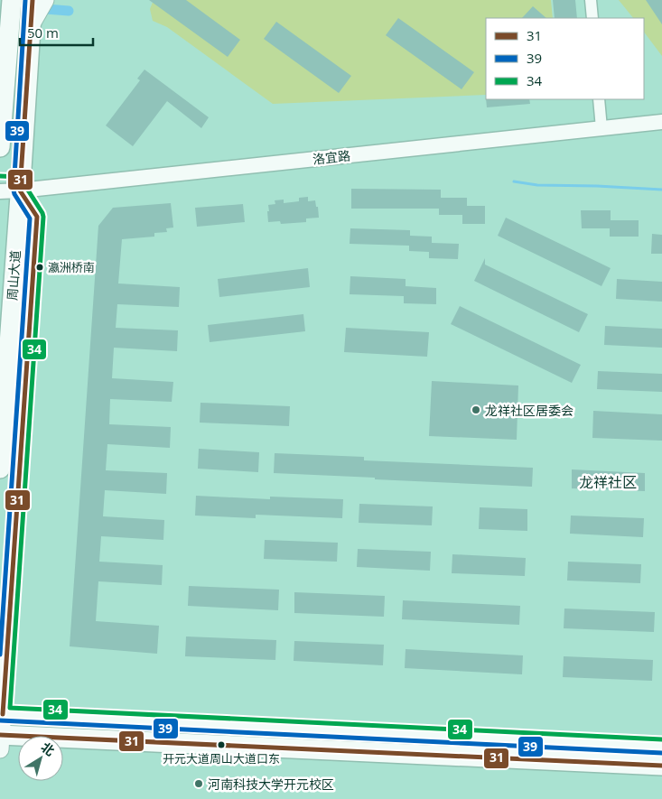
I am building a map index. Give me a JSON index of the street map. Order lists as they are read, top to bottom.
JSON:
{
  "streets": {
    "main road": ["周山大道"],
    "street": ["洛宜路"]
  },
  "crossings": [
    ["洛宜路", "周山大道"]
  ],
  "districts": ["龙祥社区"],
  "places": [
    "瀛洲桥南",
    "龙祥社区居委会",
    "开元大道周山大道口东",
    "河南科技大学开元校区"
  ],
  "lines": ["transit line 31", "transit line 39", "transit line 34"],
  "legend": ["31", "39", "34"],
  "scale_bar": "50 m",
  "north": "top right"
}
